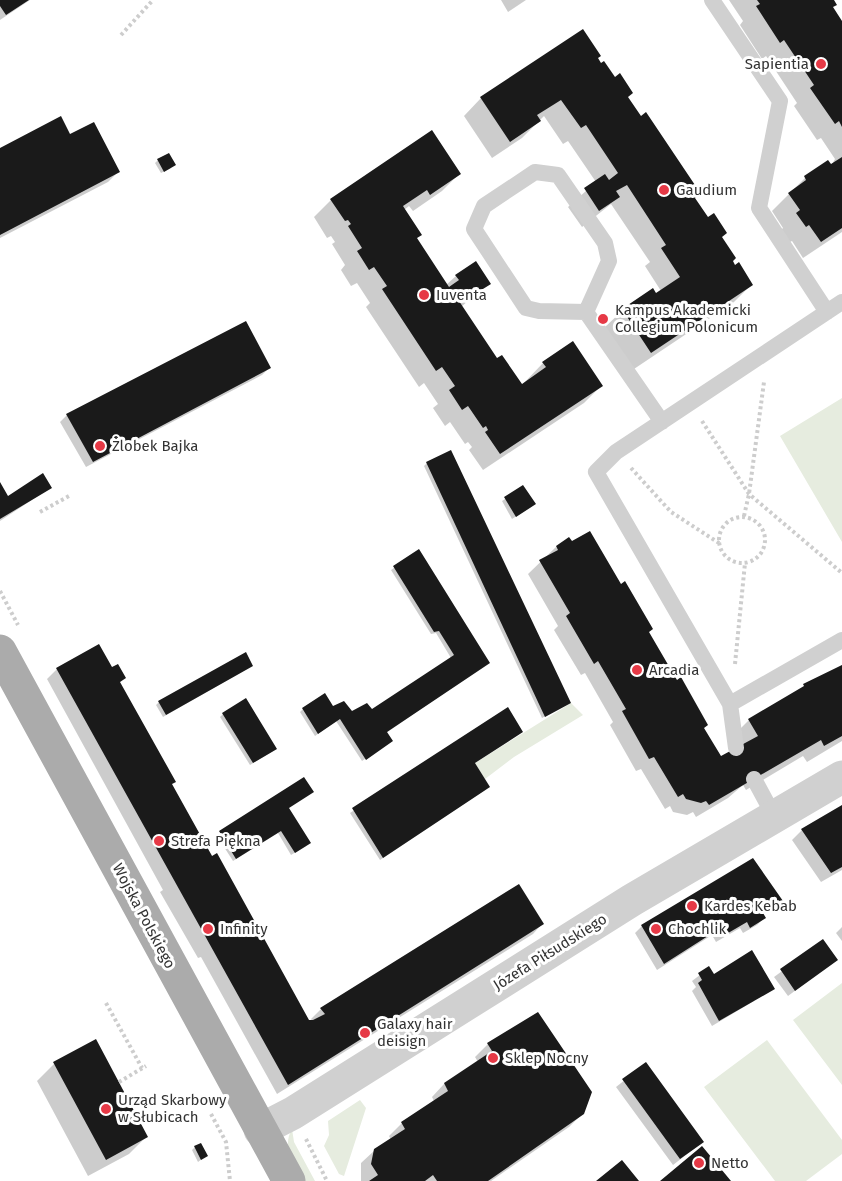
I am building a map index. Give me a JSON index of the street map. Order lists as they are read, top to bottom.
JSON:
{
  "streets": {
    "main road": ["Wojska Polskiego"],
    "street": ["Józefa Piłsudskiego"]
  },
  "crossings": [
    ["Wojska Polskiego", "Józefa Piłsudskiego"]
  ],
  "places": [
    "Sapientia",
    "Gaudium",
    "Iuventa",
    "Kampus Akademicki Collegium Polonicum",
    "Żlobek Bajka",
    "Arcadia",
    "Strefa Piękna",
    "Kardes Kebab",
    "Infinity",
    "Chochlik",
    "Galaxy hair deisign",
    "Sklep Nocny",
    "Urząd Skarbowy w Słubicach",
    "Netto"
  ]
}
